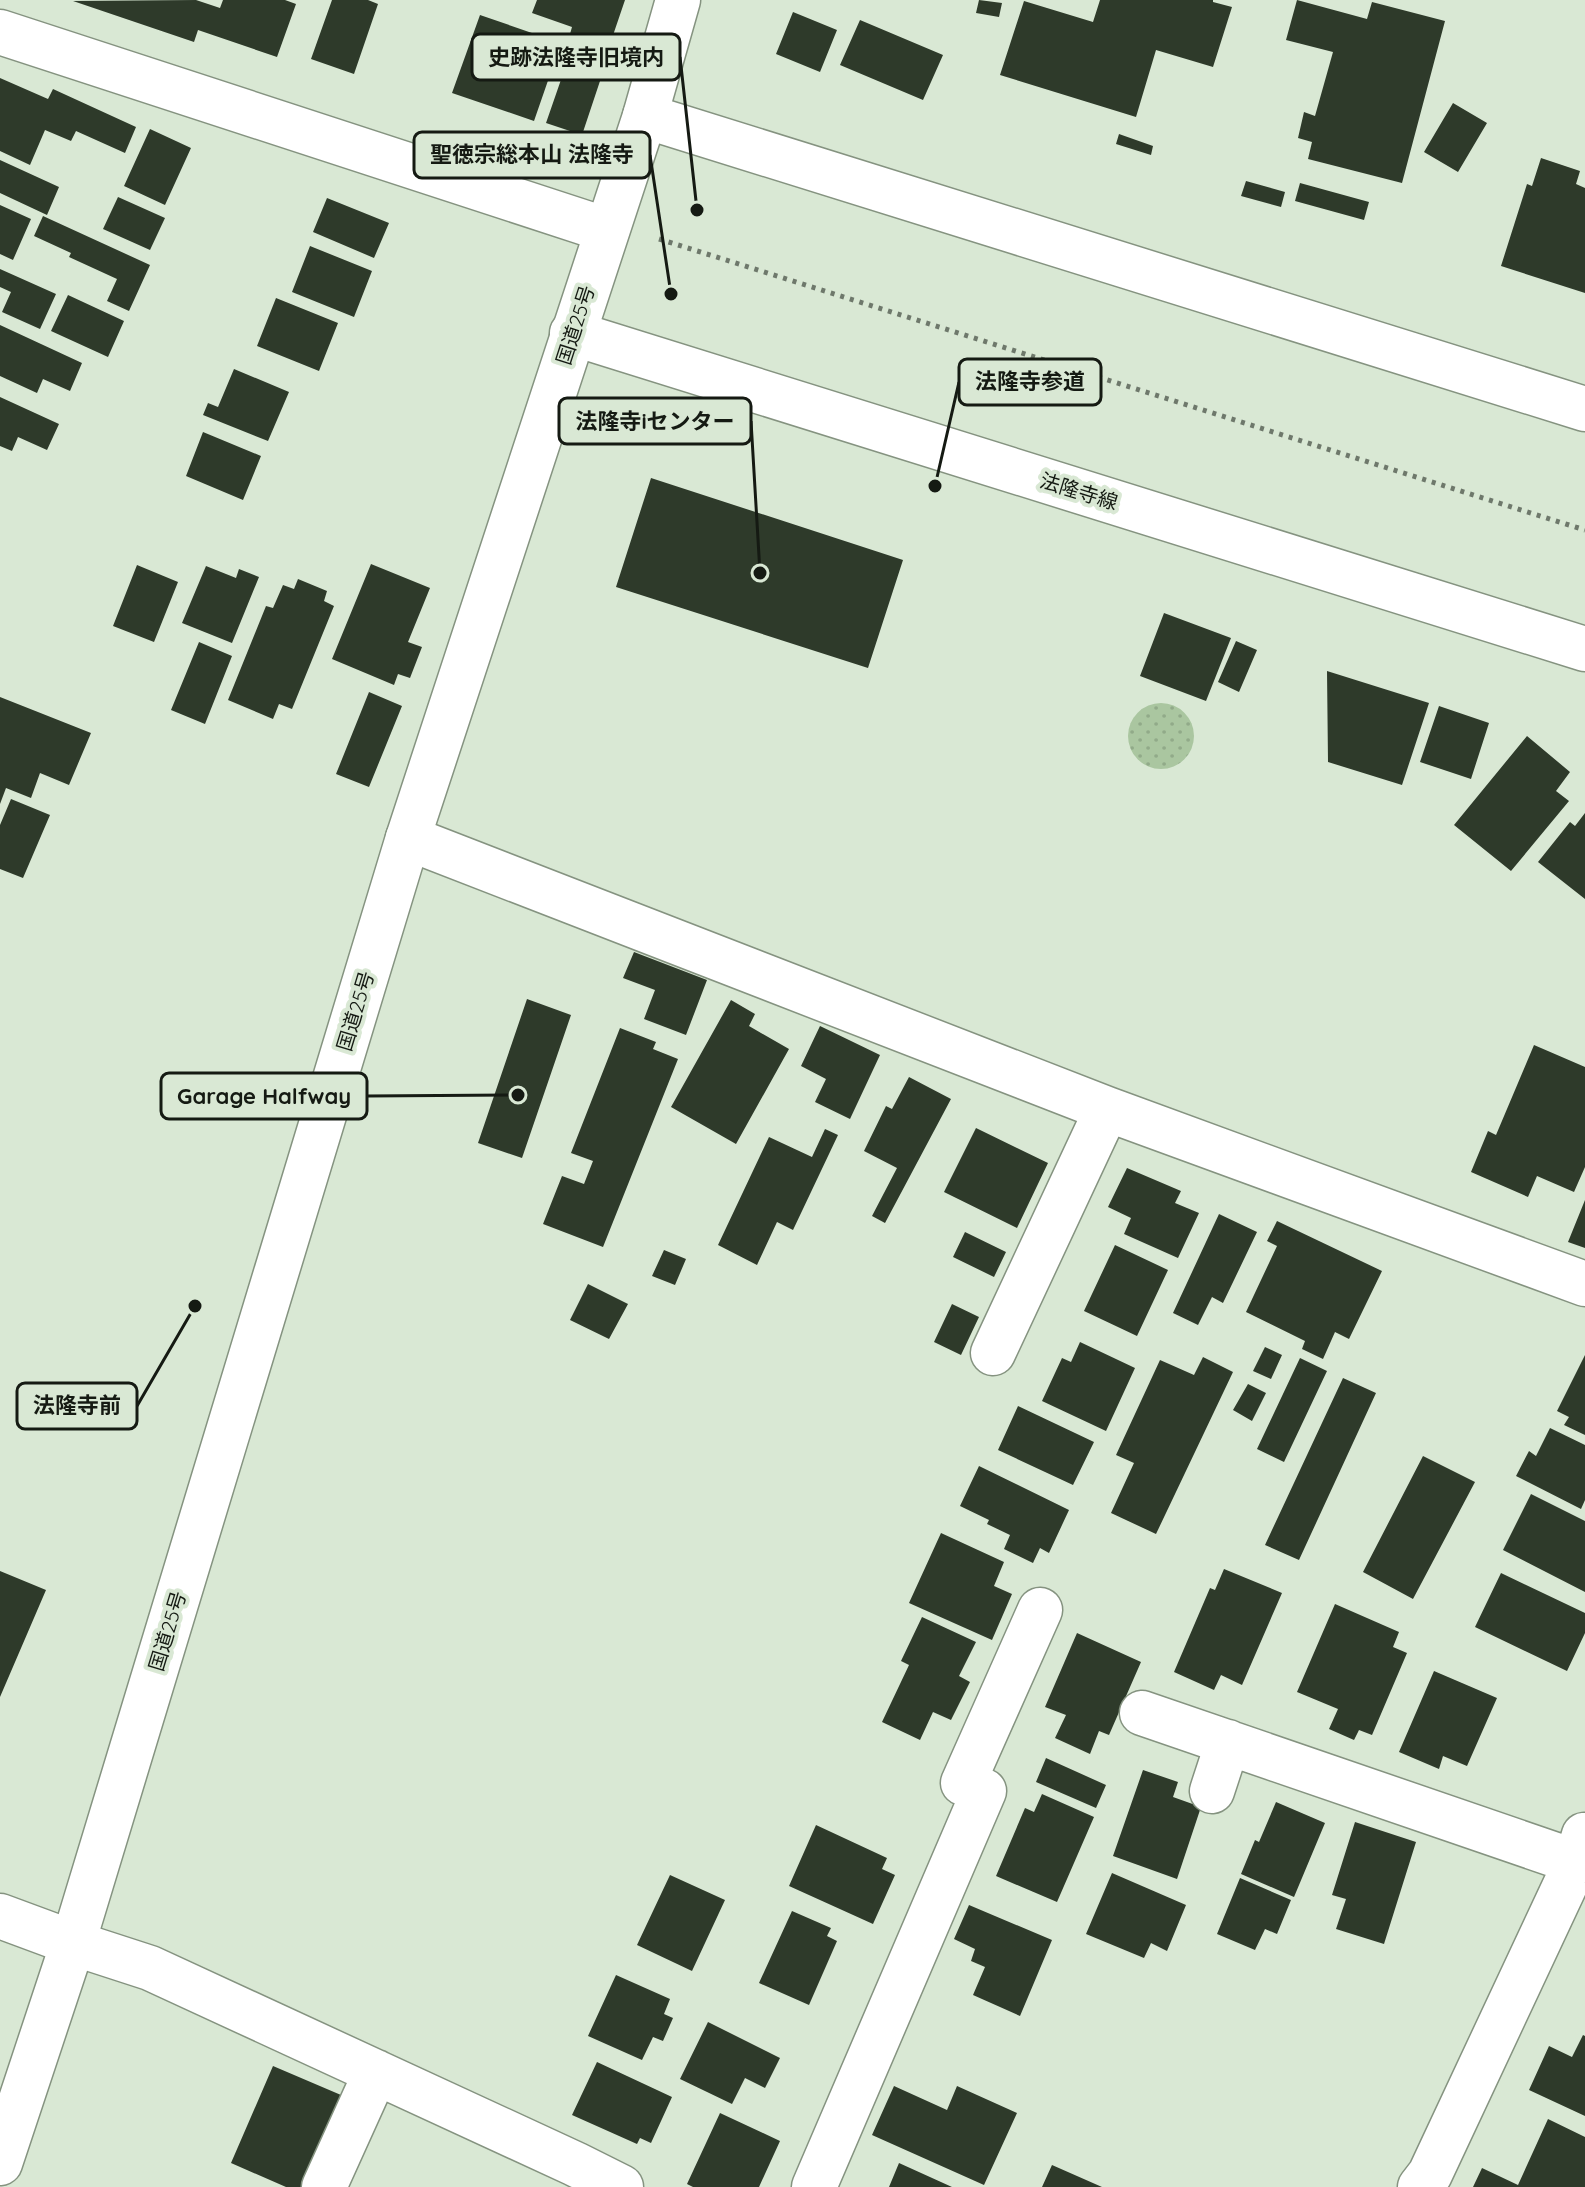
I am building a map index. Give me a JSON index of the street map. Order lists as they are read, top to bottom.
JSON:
{
  "streets": {
    "main road": ["国道25号", "法隆寺線"]
  },
  "crossings": [
    ["国道25号", "法隆寺線"]
  ],
  "places": [
    "史跡法隆寺旧境内",
    "聖徳宗総本山 法隆寺",
    "法隆寺参道",
    "法隆寺iセンター",
    "Garage Halfway",
    "法隆寺前"
  ]
}
